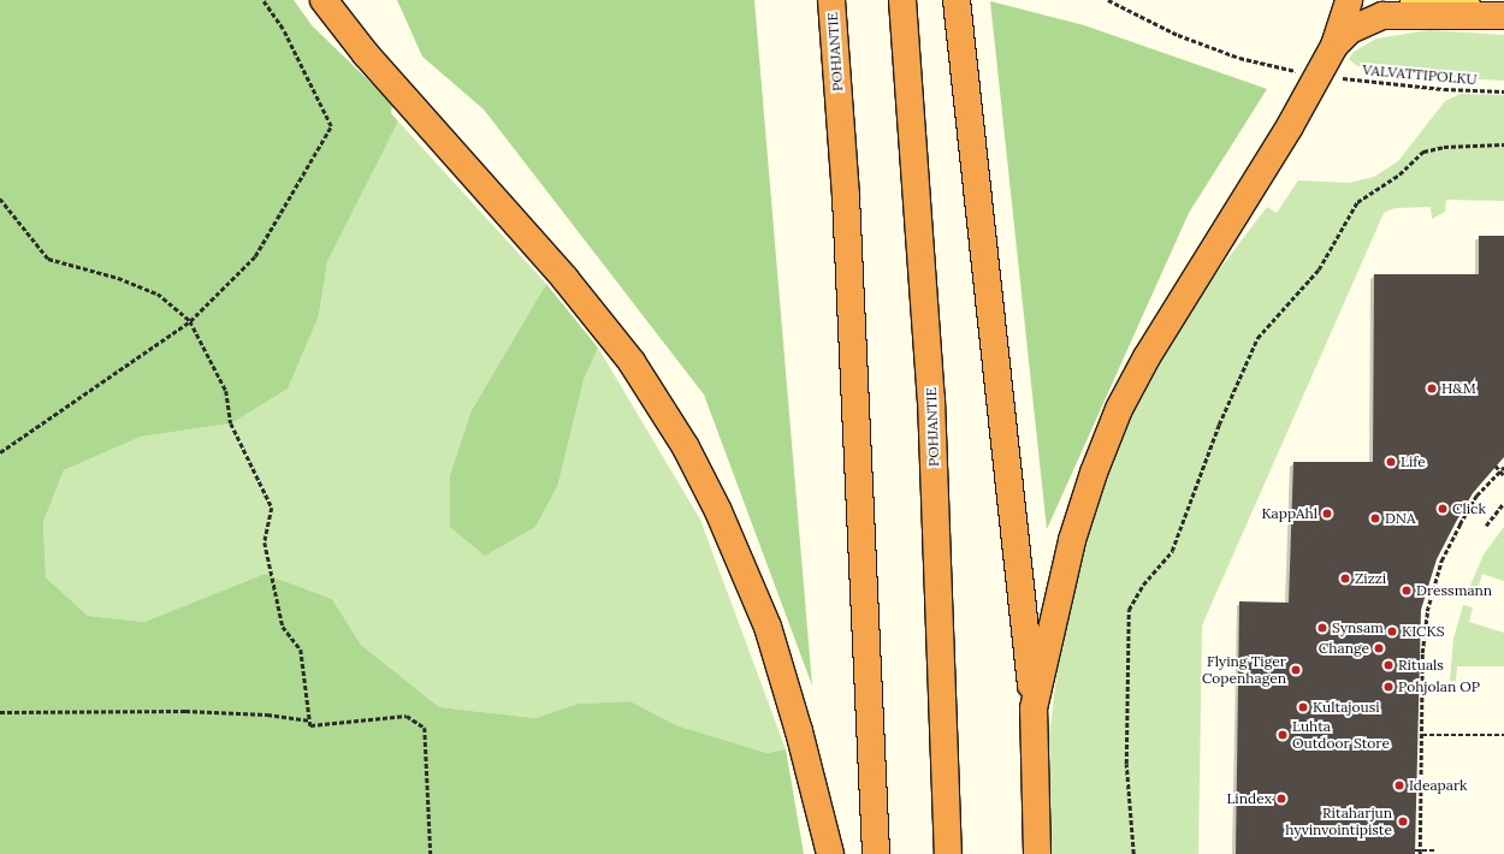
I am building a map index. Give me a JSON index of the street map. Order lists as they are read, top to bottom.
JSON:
{
  "streets": {
    "highway": ["POHJANTIE"],
    "path": ["VALVATTIPOLKU"]
  },
  "places": [
    "H&M",
    "Life",
    "Click",
    "KappAhl",
    "DNA",
    "Zizzi",
    "Dressmann",
    "Synsam",
    "KICKS",
    "Change",
    "Rituals",
    "Flying Tiger Copenhagen",
    "Pohjolan OP",
    "Kultajousi",
    "Luhta Outdoor Store",
    "Ideapark",
    "Lindex",
    "Ritaharjun hyvinvointipiste"
  ]
}
